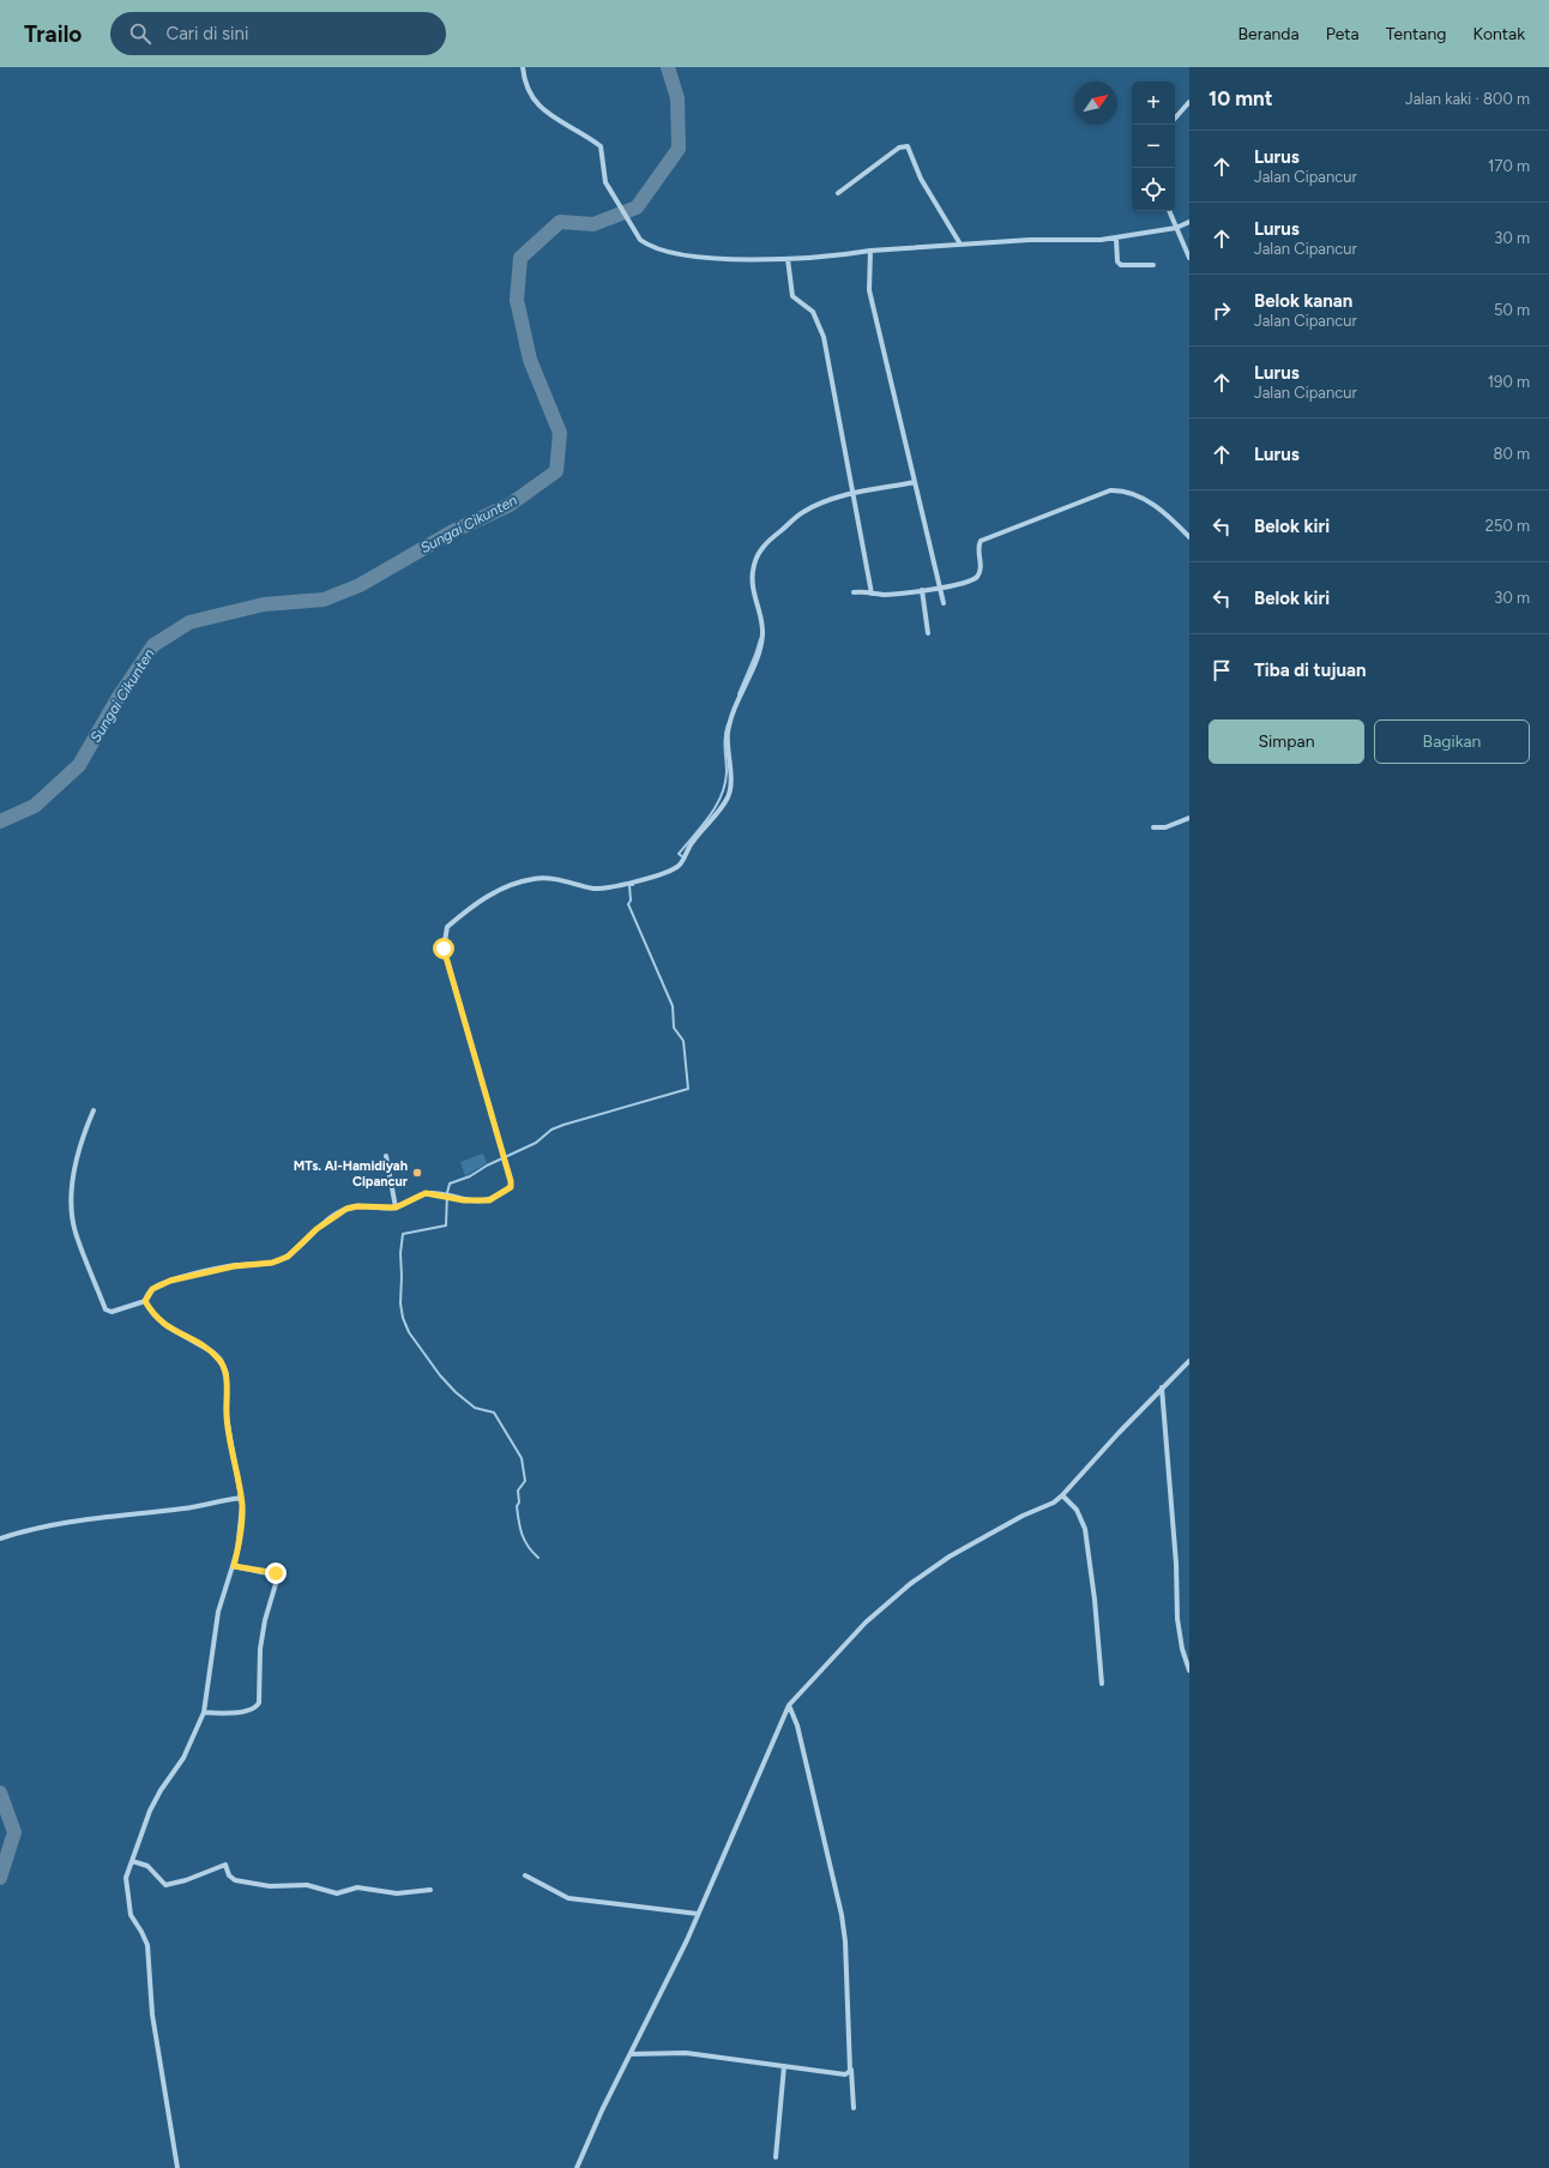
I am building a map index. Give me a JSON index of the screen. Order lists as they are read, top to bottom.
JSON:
{
  "water": ["Sungai Cikunten"],
  "places": ["MTs. Al-Hamidiyah Cipancur"],
  "north": "top right",
  "page": {
    "header": "Trailo",
    "search": "Cari di sini",
    "nav": [
      "Beranda",
      "Peta",
      "Tentang",
      "Kontak"
    ],
    "heading": ["10 mnt", "Jalan kaki · 800 m"],
    "map_buttons": ["+", "−"],
    "list": [
      ["Lurus", "Jalan Cipancur", "170 m"],
      ["Lurus", "Jalan Cipancur", "30 m"],
      ["Belok kanan", "Jalan Cipancur", "50 m"],
      ["Lurus", "Jalan Cipancur", "190 m"],
      ["Lurus", "80 m"],
      ["Belok kiri", "250 m"],
      ["Belok kiri", "30 m"],
      "Tiba di tujuan"
    ],
    "buttons": ["Simpan", "Bagikan"]
  }
}
